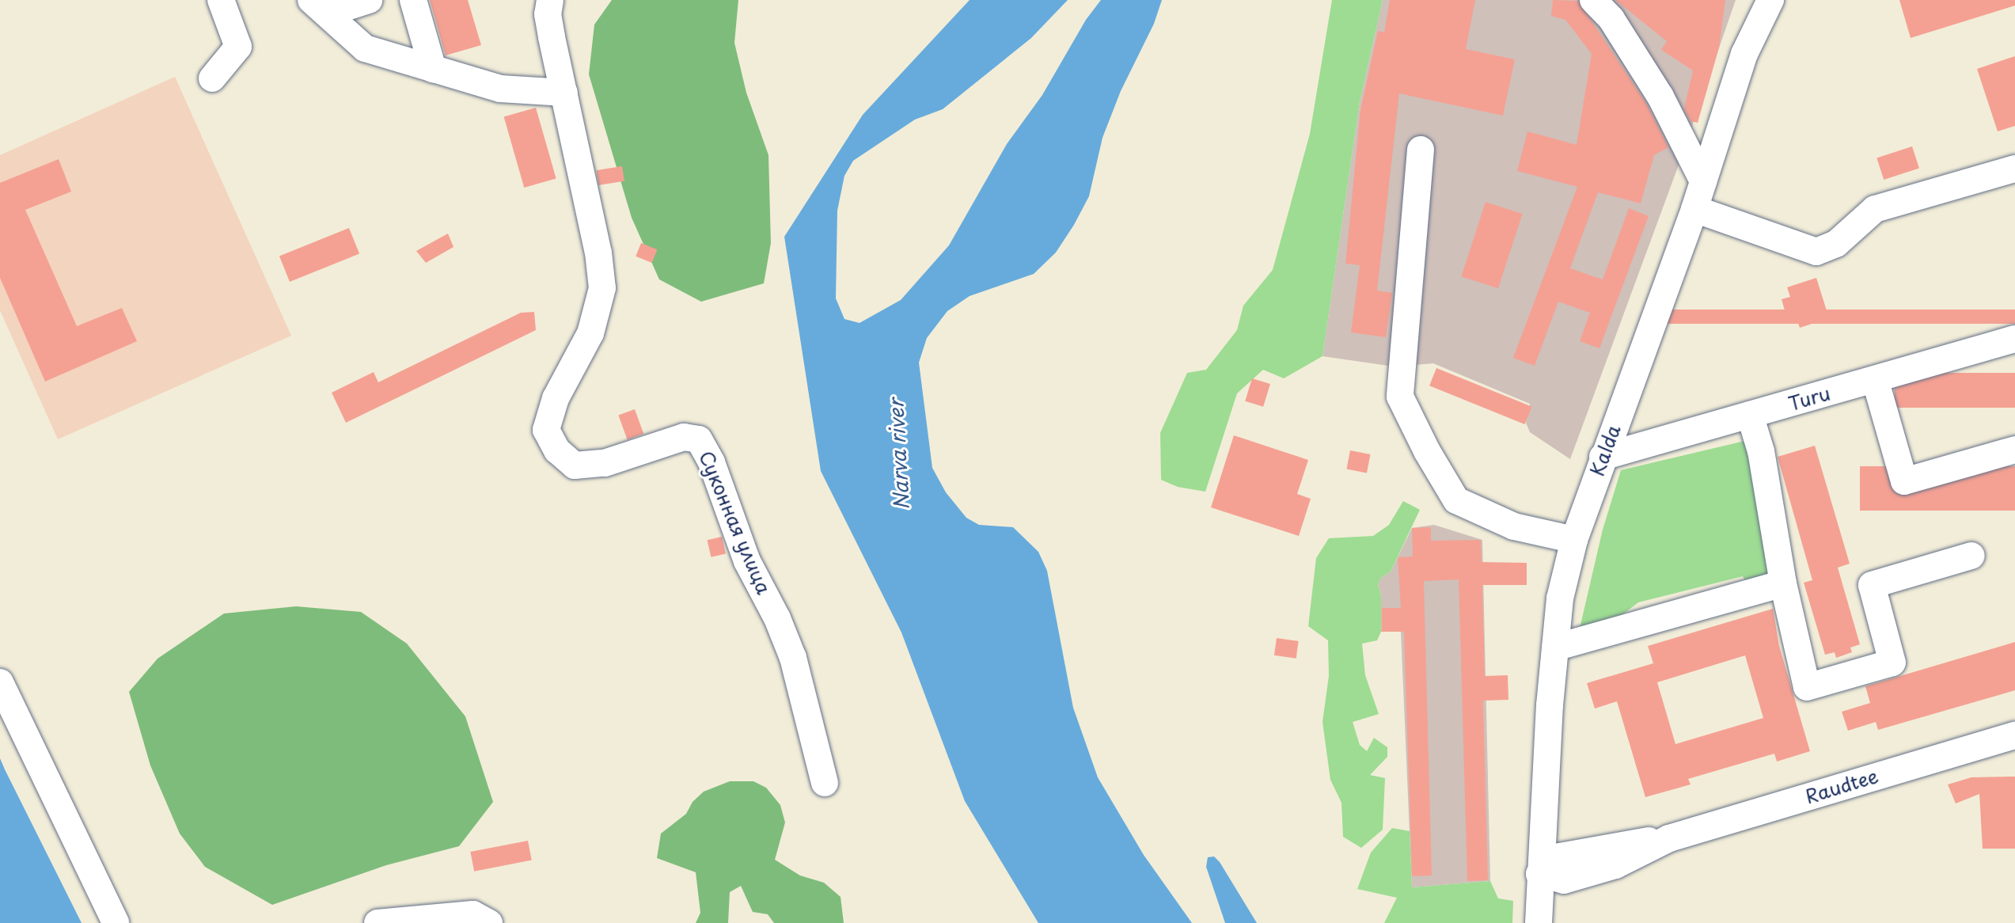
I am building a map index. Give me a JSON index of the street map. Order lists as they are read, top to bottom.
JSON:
{
  "streets": {
    "street": [
      "Turu",
      "Kalda",
      "Суконная улица",
      "Raudtee"
    ]
  },
  "crossings": [
    ["Turu", "Kalda"],
    ["Kalda", "Raudtee"]
  ],
  "water": ["Narva river"]
}
